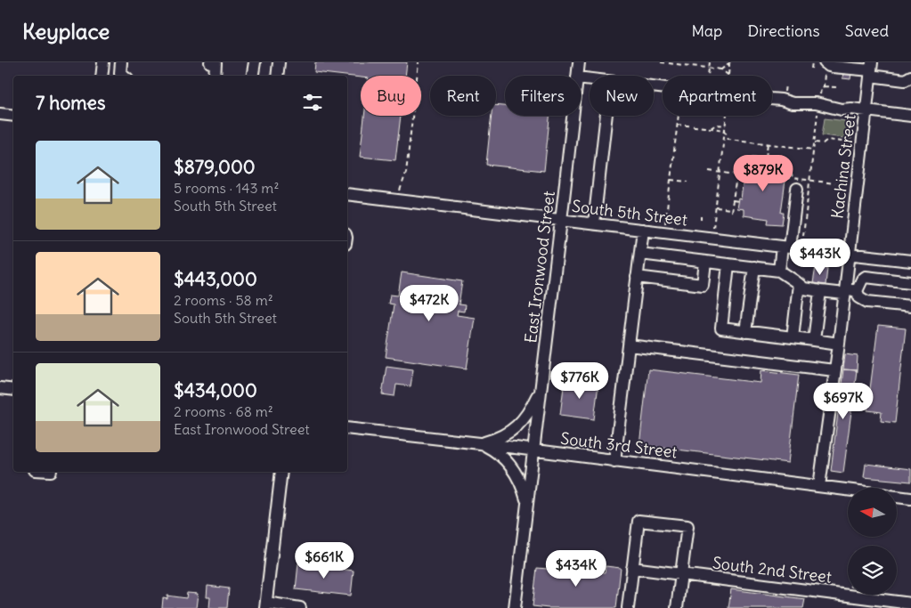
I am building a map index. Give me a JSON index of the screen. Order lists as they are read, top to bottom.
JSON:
{
  "streets": {
    "street": [
      "Kachina Street",
      "South 5th Street",
      "East Ironwood Street",
      "South 3rd Street",
      "South 2nd Street"
    ]
  },
  "crossings": [
    ["Kachina Street", "South 5th Street"],
    ["Kachina Street", "South 3rd Street"],
    ["South 5th Street", "East Ironwood Street"],
    ["East Ironwood Street", "South 3rd Street"]
  ],
  "north": "left",
  "page": {
    "header": "Keyplace",
    "nav": ["Map", "Directions", "Saved"],
    "chip": [
      "Buy",
      "Rent",
      "Filters",
      "New",
      "Apartment"
    ],
    "heading": "7 homes",
    "list": [
      {
        "name": "$879,000",
        "note": "5 rooms · 143 m² · South 5th Street"
      },
      {
        "name": "$443,000",
        "note": "2 rooms · 58 m² · South 5th Street"
      },
      {
        "name": "$434,000",
        "note": "2 rooms · 68 m² · East Ironwood Street"
      }
    ],
    "price": [
      "$879K",
      "$443K",
      "$472K",
      "$776K",
      "$697K",
      "$661K",
      "$434K"
    ]
  }
}
